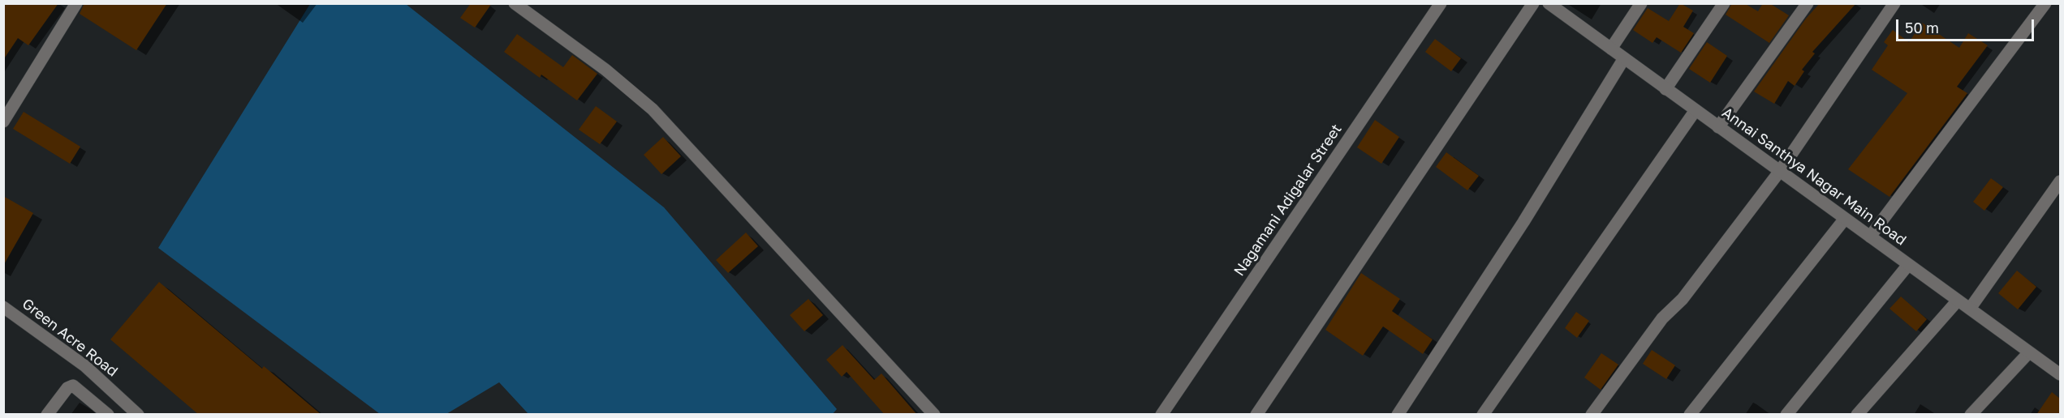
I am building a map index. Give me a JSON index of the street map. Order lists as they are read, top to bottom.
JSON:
{
  "streets": {
    "street": ["Annai Santhya Nagar Main Road", "Nagamani Adigalar Street", "Green Acre Road"]
  },
  "scale_bar": "50 m"
}
